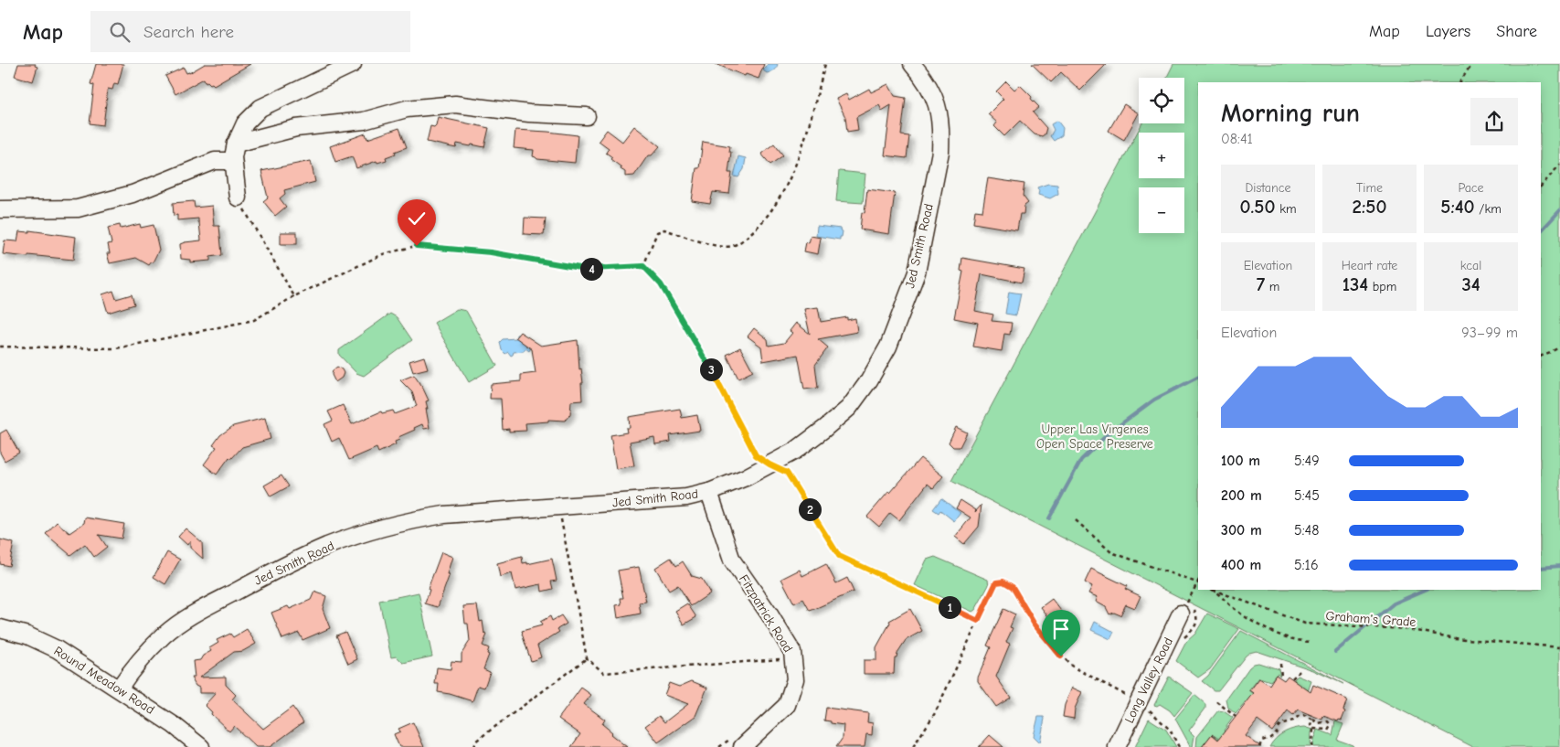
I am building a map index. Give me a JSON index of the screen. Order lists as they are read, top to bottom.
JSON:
{
  "streets": {
    "street": [
      "Jed Smith Road",
      "Fitzpatrick Road",
      "Round Meadow Road",
      "Long Valley Road"
    ],
    "path": ["Graham's Grade"]
  },
  "crossings": [
    ["Jed Smith Road", "Fitzpatrick Road"],
    ["Jed Smith Road", "Round Meadow Road"]
  ],
  "parks": ["Upper Las Virgenes Open Space Preserve"],
  "page": {
    "header": "Map",
    "search": "Search here",
    "nav": ["Map", "Layers", "Share"],
    "map_buttons": ["+", "−"],
    "heading": ["Morning run", "08:41"],
    "stats": [
      ["Distance", "0.50 km"],
      ["Time", "2:50"],
      ["Pace", "5:40 /km"],
      ["Elevation", "7 m"],
      ["Heart rate", "134 bpm"],
      ["kcal", "34"]
    ],
    "pins": [
      "4",
      "3",
      "2",
      "1"
    ],
    "chart": ["Elevation", "93–99 m"],
    "list": [
      {
        "name": "100 m",
        "note": "5:49"
      },
      {
        "name": "200 m",
        "note": "5:45"
      },
      {
        "name": "300 m",
        "note": "5:48"
      },
      {
        "name": "400 m",
        "note": "5:16"
      }
    ]
  }
}
